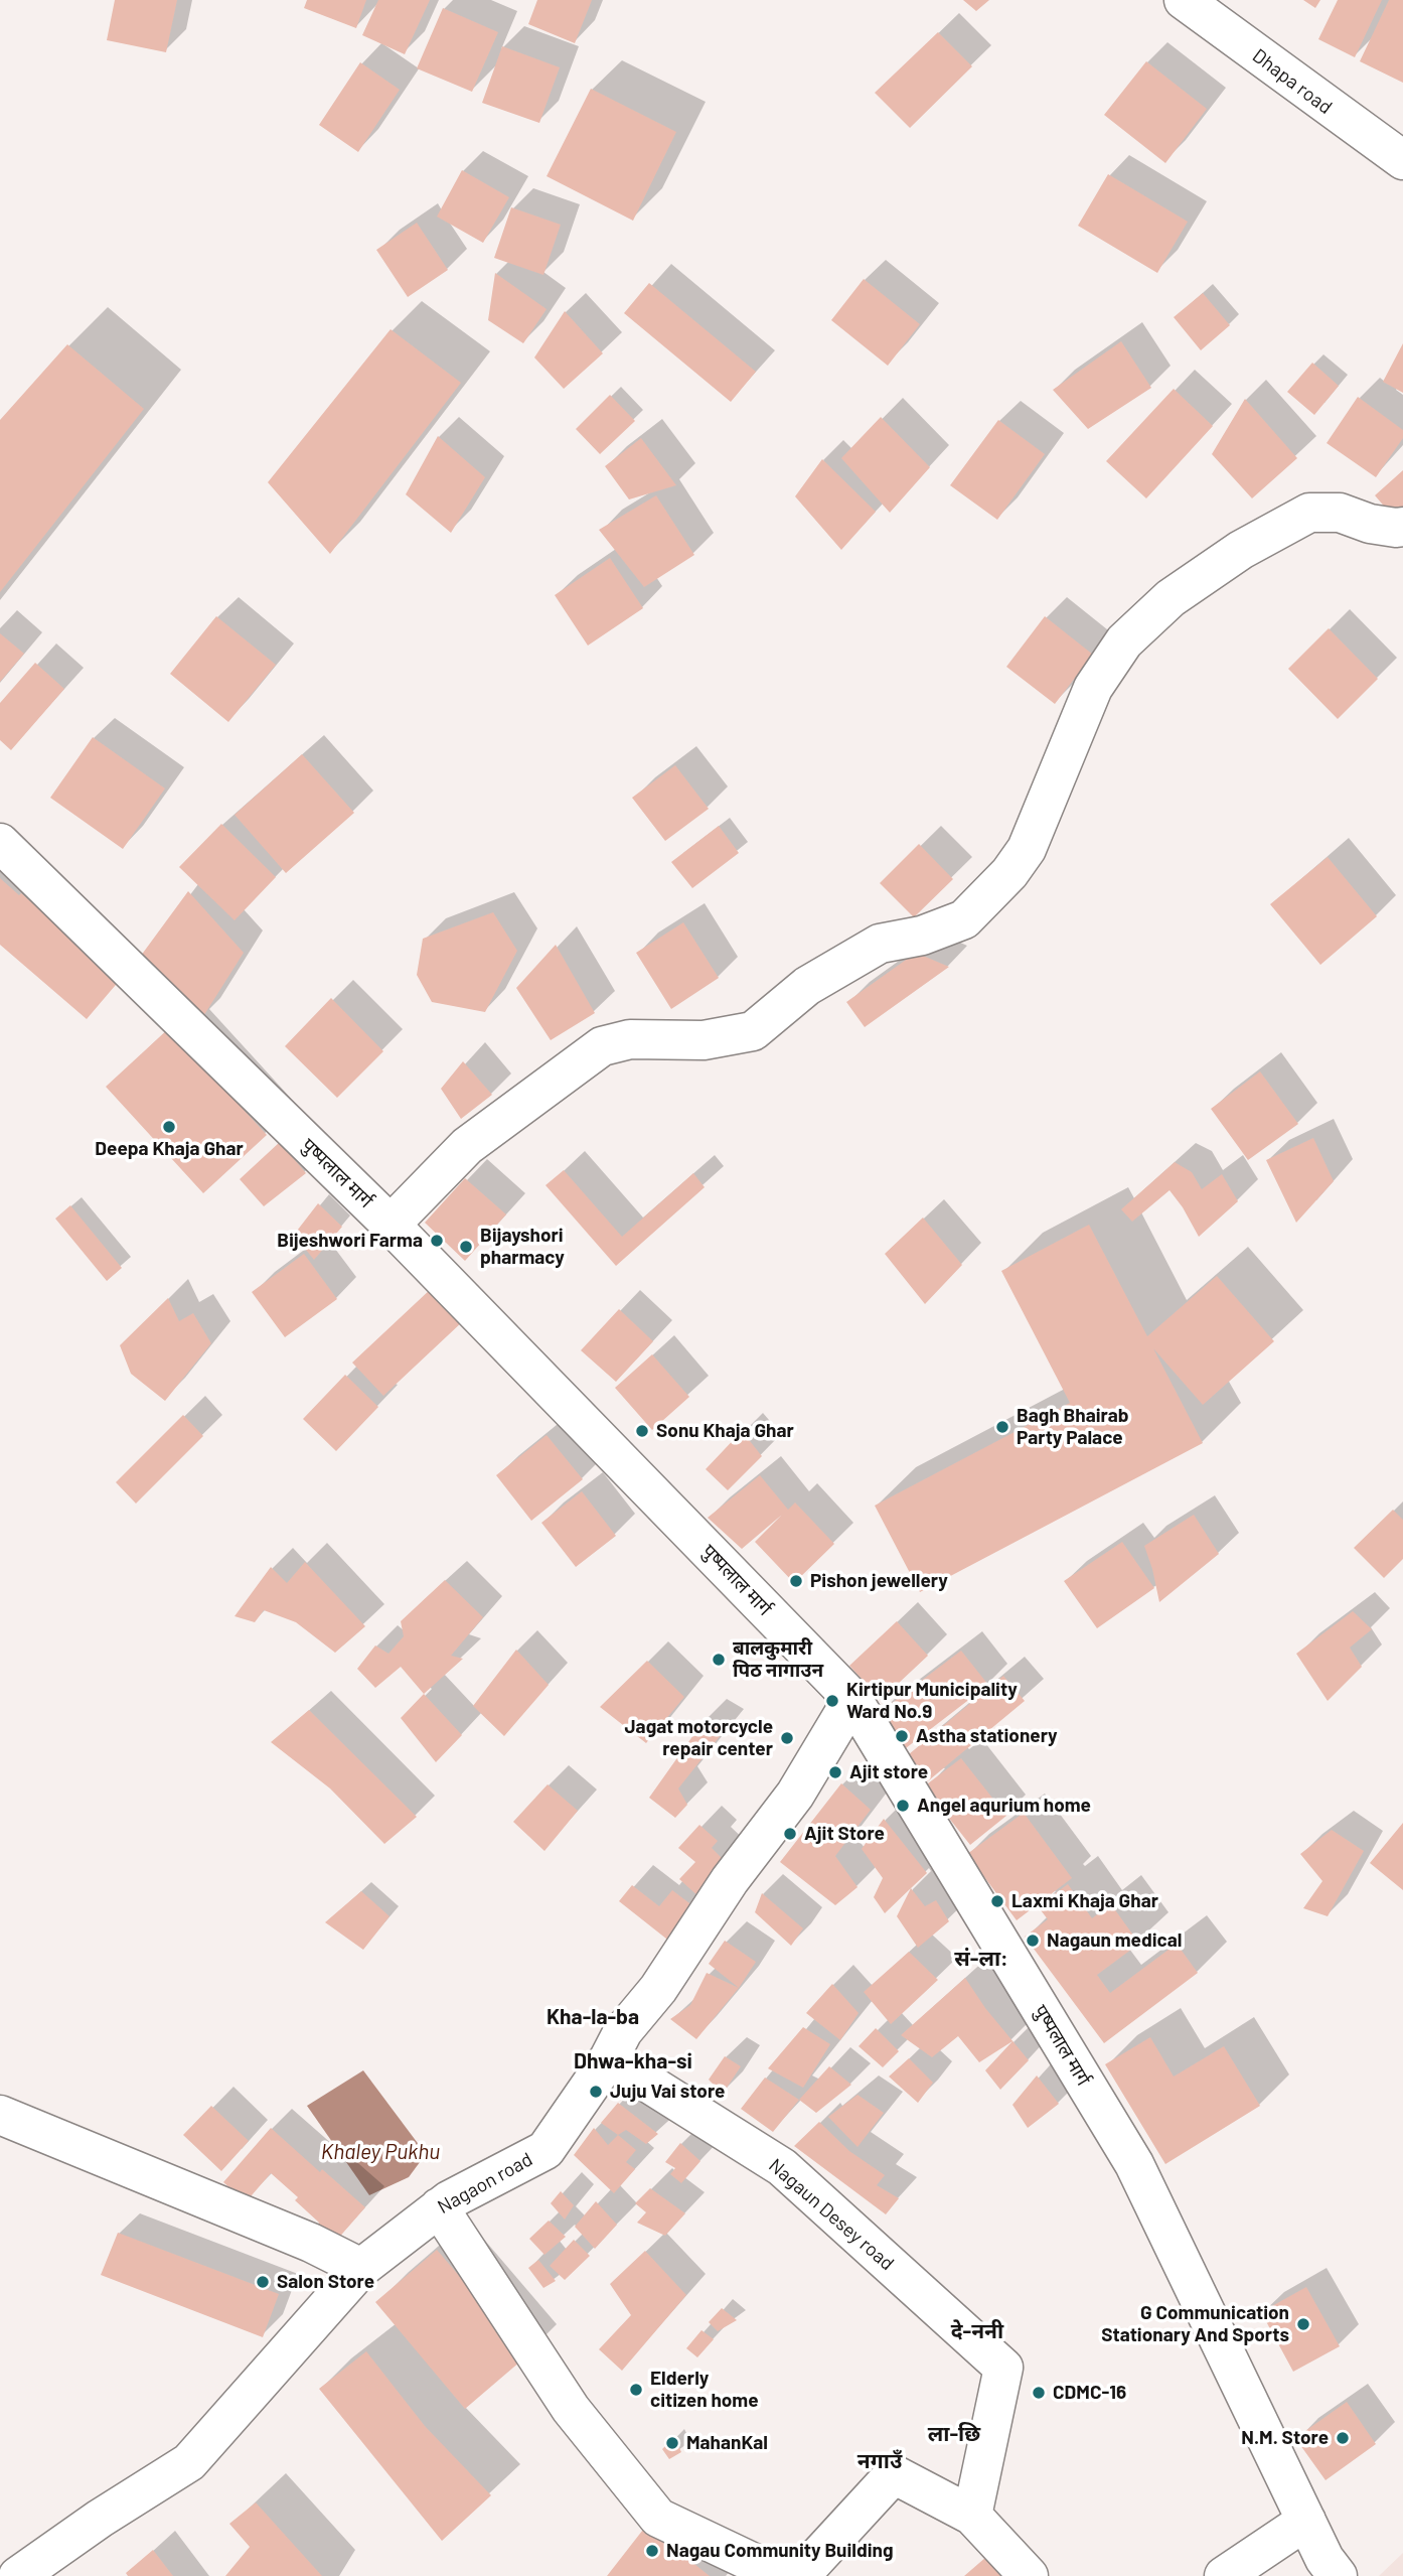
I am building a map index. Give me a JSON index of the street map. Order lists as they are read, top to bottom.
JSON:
{
  "streets": {
    "street": [
      "Dhapa road",
      "पुष्पलाल मार्ग",
      "Nagaon road",
      "Nagaun Desey road"
    ]
  },
  "crossings": [
    ["पुष्पलाल मार्ग", "Nagaon road"],
    ["Nagaon road", "Nagaun Desey road"]
  ],
  "districts": [
    "सं-ला:",
    "Kha-la-ba",
    "Dhwa-kha-si",
    "दे-ननी",
    "ला-छि",
    "नगाउँ"
  ],
  "water": ["Khaley Pukhu"],
  "places": [
    "Deepa Khaja Ghar",
    "Bijeshwori Farma",
    "Bijayshori pharmacy",
    "Bagh Bhairab Party Palace",
    "Sonu Khaja Ghar",
    "Pishon jewellery",
    "बालकुमारी पिठ नागाउन",
    "Kirtipur Municipality Ward No.9",
    "Astha stationery",
    "Jagat motorcycle repair center",
    "Ajit store",
    "Angel aqurium home",
    "Ajit Store",
    "Laxmi Khaja Ghar",
    "Nagaun medical",
    "Juju Vai store",
    "Salon Store",
    "G Communication Stationary And Sports",
    "Elderly citizen home",
    "CDMC-16",
    "N.M. Store",
    "MahanKal",
    "Nagau Community Building"
  ]
}
